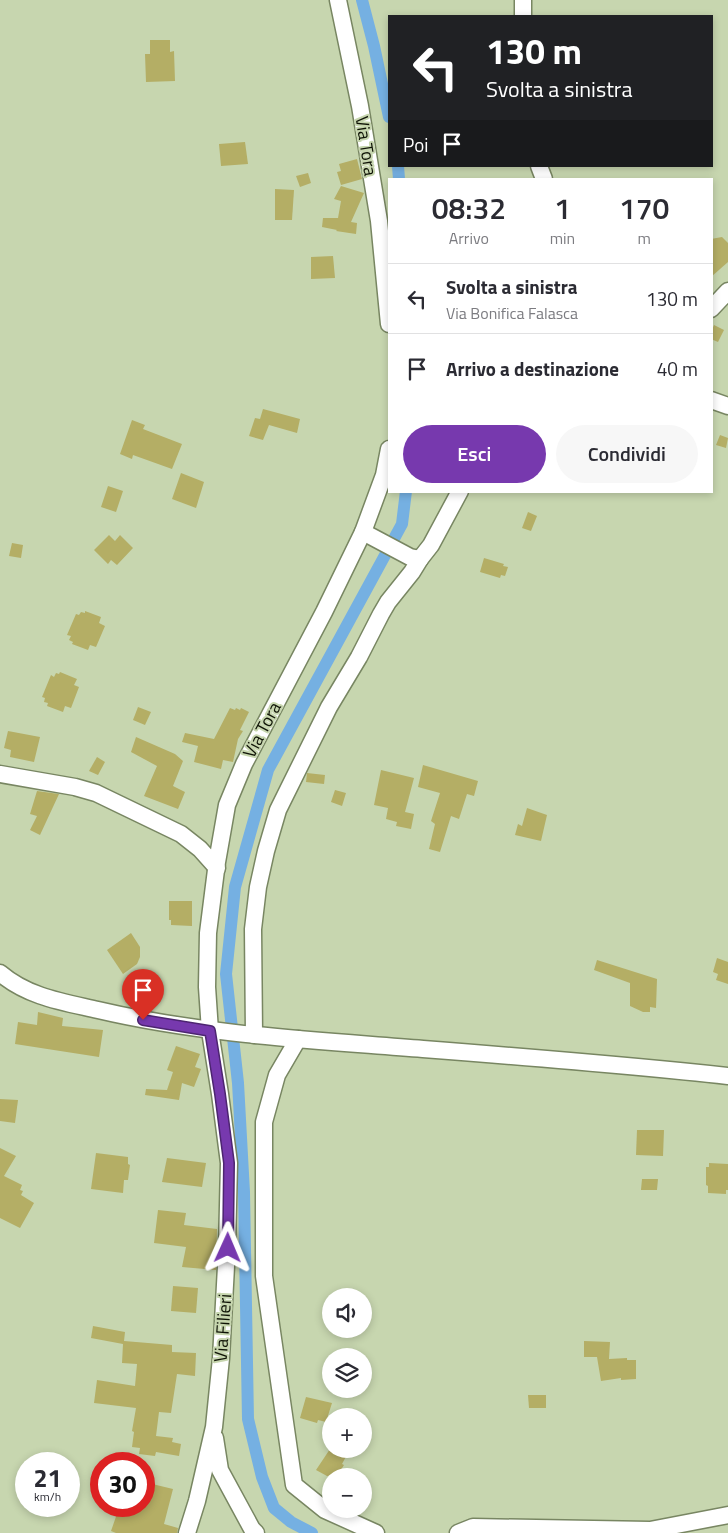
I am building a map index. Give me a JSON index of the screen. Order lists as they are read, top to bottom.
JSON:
{
  "streets": {
    "street": ["Via Tora", "Via Filieri"]
  },
  "crossings": [
    ["Via Tora", "Via Filieri"]
  ],
  "page": {
    "turn": ["130 m", "Svolta a sinistra"],
    "then": "Poi",
    "eta": [
      "08:32",
      "Arrivo",
      "1",
      "min",
      "170",
      "m"
    ],
    "list": [
      {
        "name": "Svolta a sinistra",
        "note": "Via Bonifica Falasca",
        "value": "130 m"
      },
      {
        "name": "Arrivo a destinazione",
        "value": "40 m"
      }
    ],
    "buttons": ["Esci", "Condividi"],
    "map_buttons": ["+", "−"],
    "speed": "21 km/h",
    "limit": "30"
  }
}
